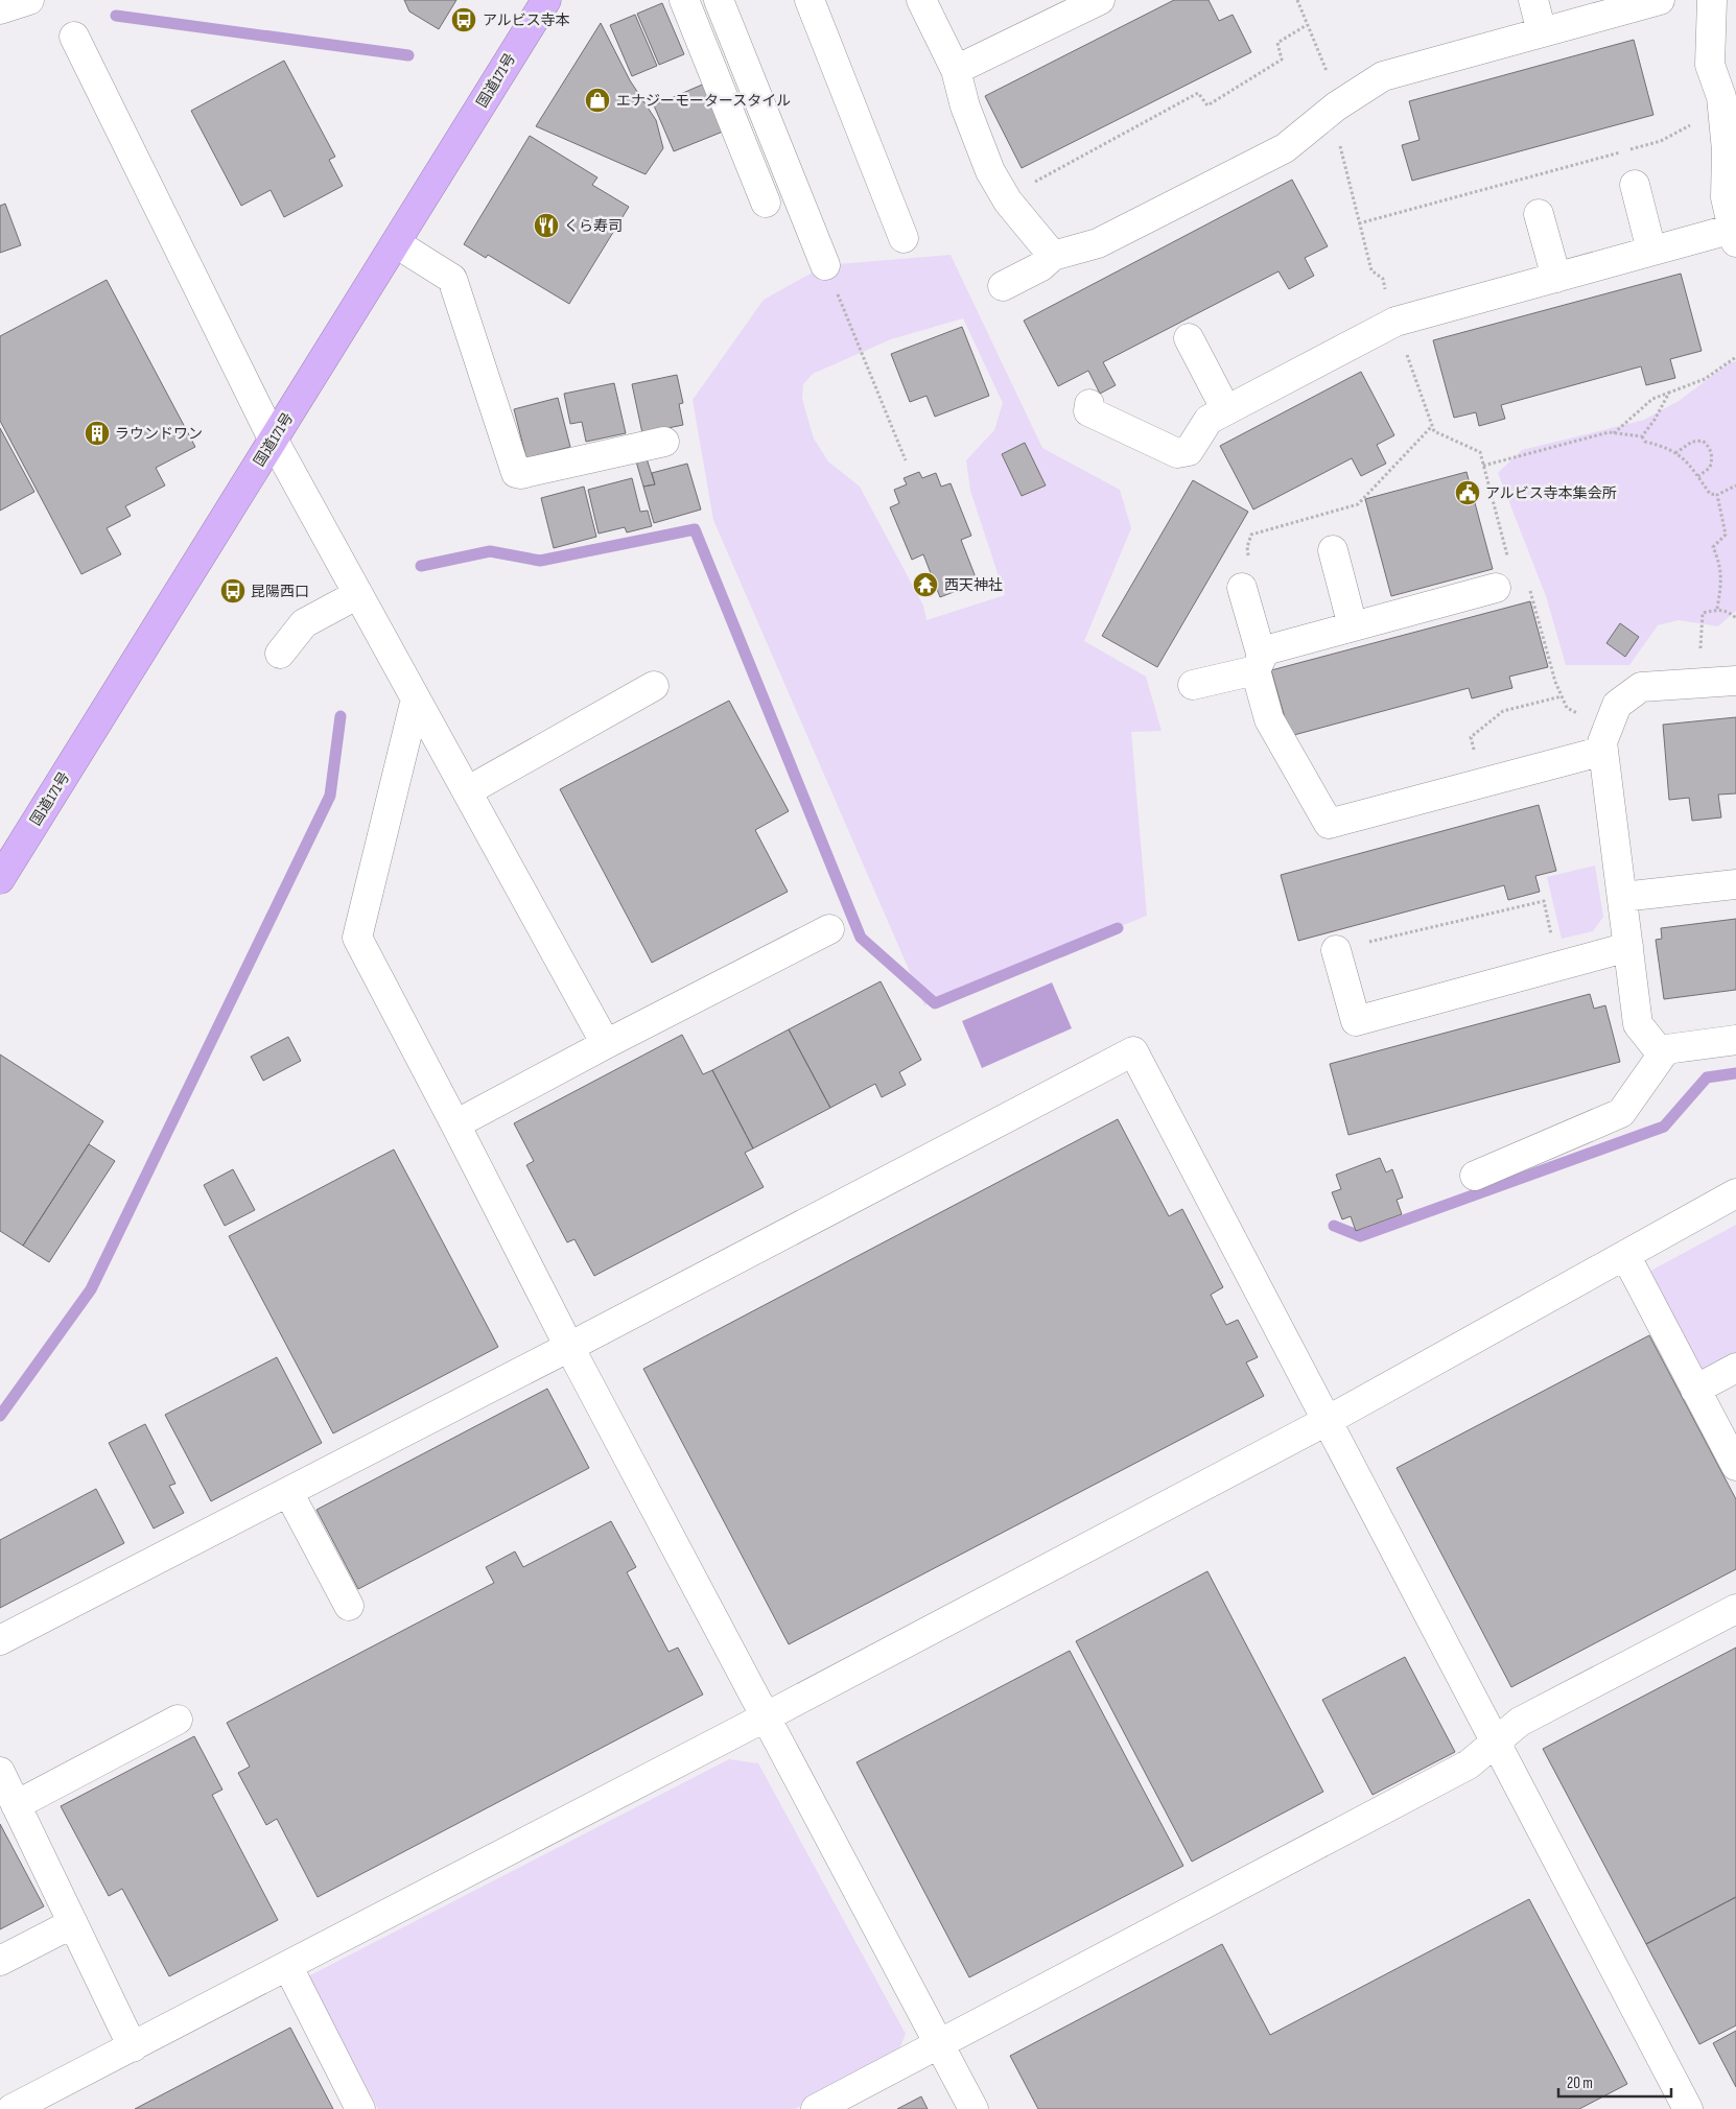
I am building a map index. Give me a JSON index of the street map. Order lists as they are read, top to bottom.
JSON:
{
  "streets": {
    "highway": ["国道171号"]
  },
  "places": {
    "bus stop": ["アルビス寺本", "昆陽西口"],
    "shop": ["エナジーモータースタイル"],
    "restaurant": ["くら寿司"],
    "building": ["ラウンドワン"],
    "public building": ["アルビス寺本集会所"],
    "temple": ["西天神社"]
  },
  "scale_bar": "20 m"
}
